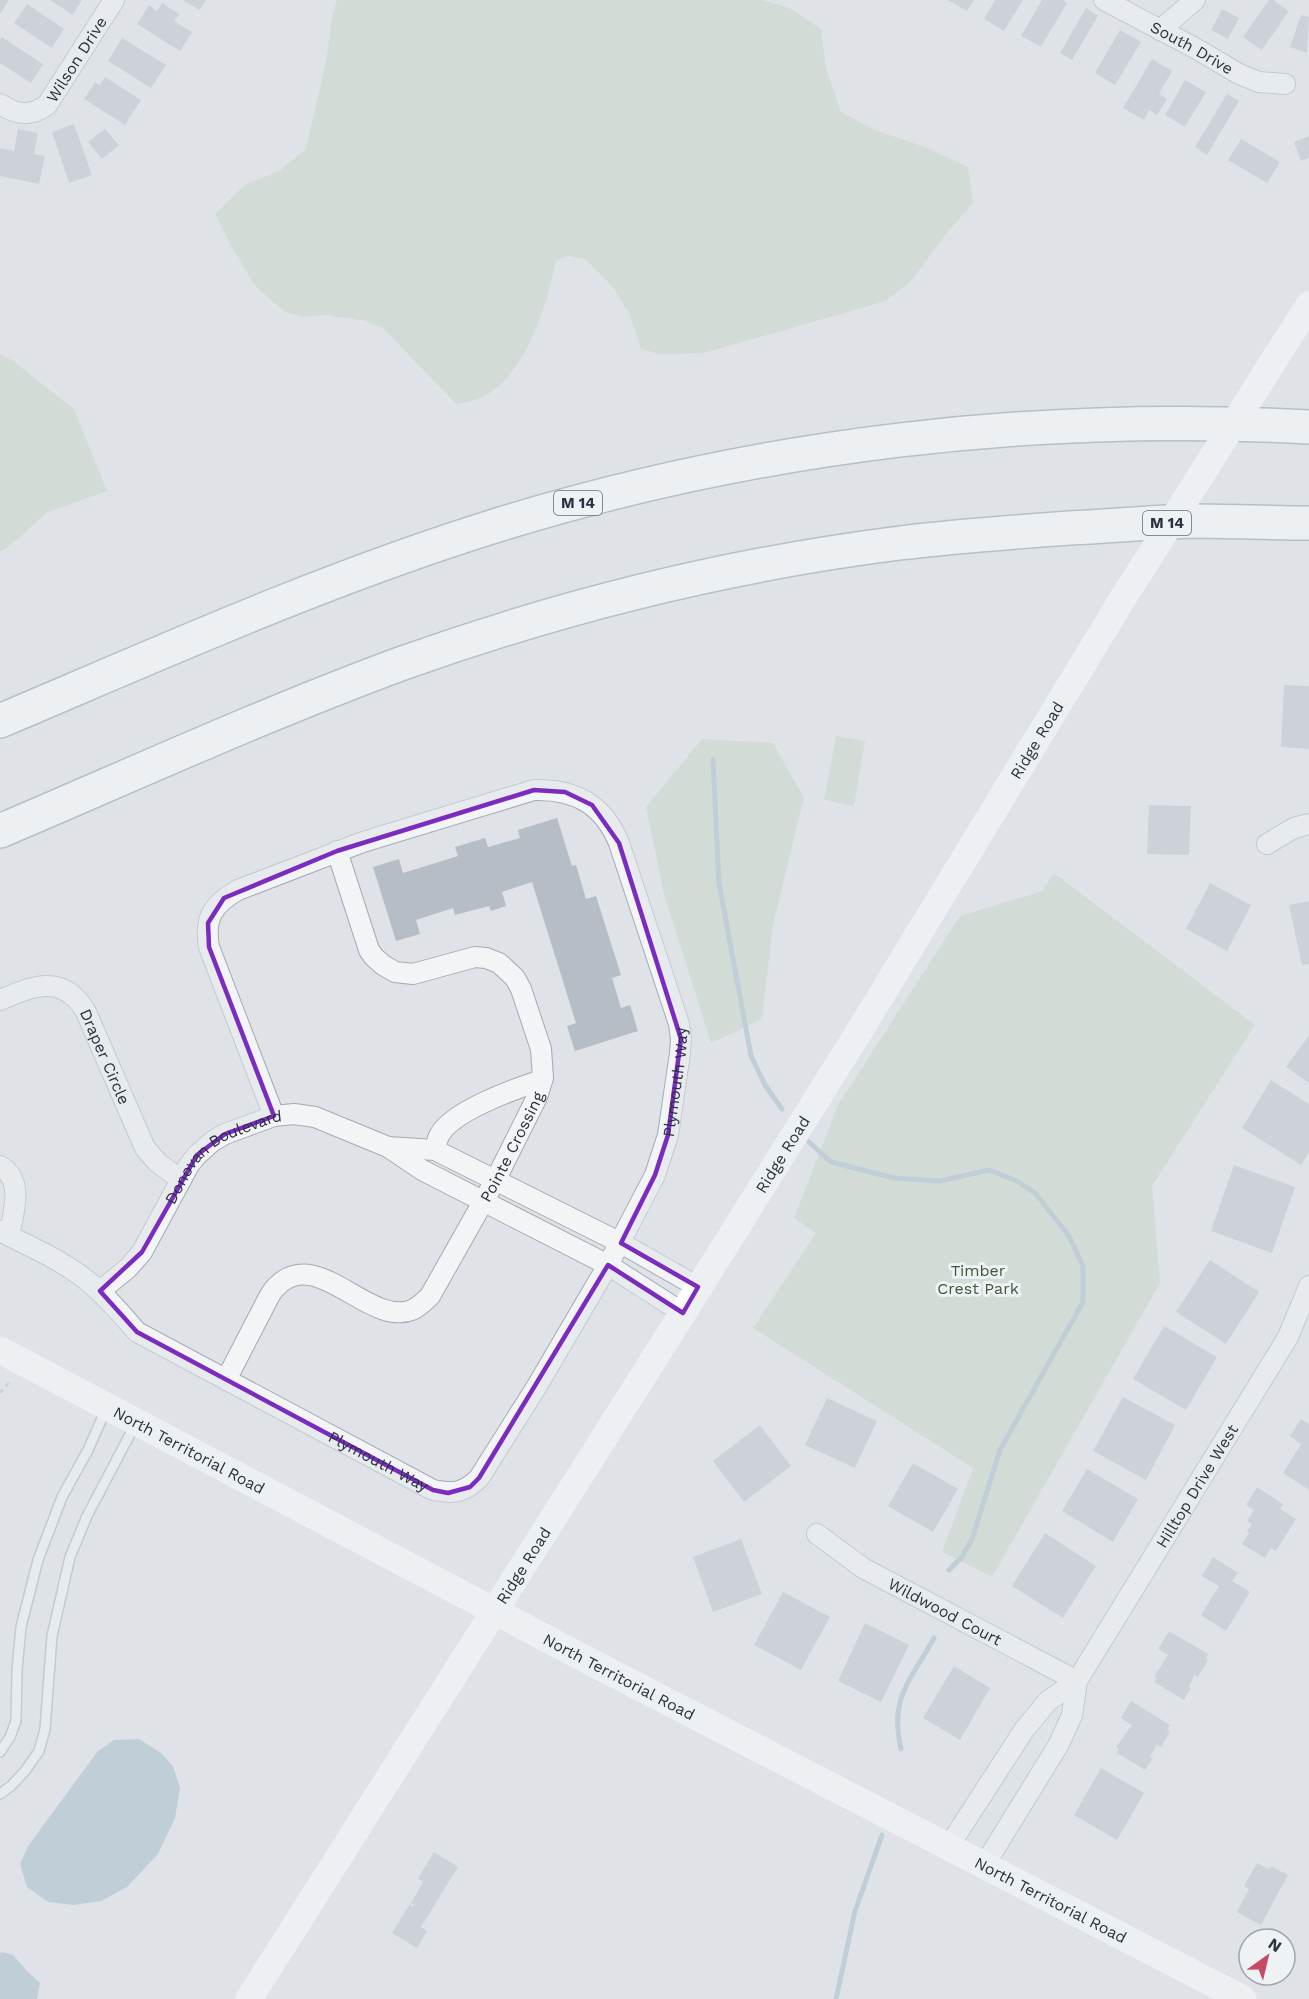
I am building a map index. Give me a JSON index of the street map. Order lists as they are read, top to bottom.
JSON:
{
  "streets": {
    "highway": ["M 14"],
    "street": [
      "South Drive",
      "Wilson Drive",
      "Ridge Road",
      "Draper Circle",
      "Plymouth Way",
      "Pointe Crossing",
      "Donovan Boulevard",
      "North Territorial Road",
      "Hilltop Drive West",
      "Wildwood Court"
    ]
  },
  "crossings": [
    ["Ridge Road", "Donovan Boulevard"],
    ["Ridge Road", "North Territorial Road"],
    ["Draper Circle", "Donovan Boulevard"],
    ["Plymouth Way", "Pointe Crossing"],
    ["Plymouth Way", "Donovan Boulevard"],
    ["Pointe Crossing", "Donovan Boulevard"],
    ["North Territorial Road", "Hilltop Drive West"],
    ["Hilltop Drive West", "Wildwood Court"]
  ],
  "parks": ["Timber Crest Park"],
  "north": "top right"
}
